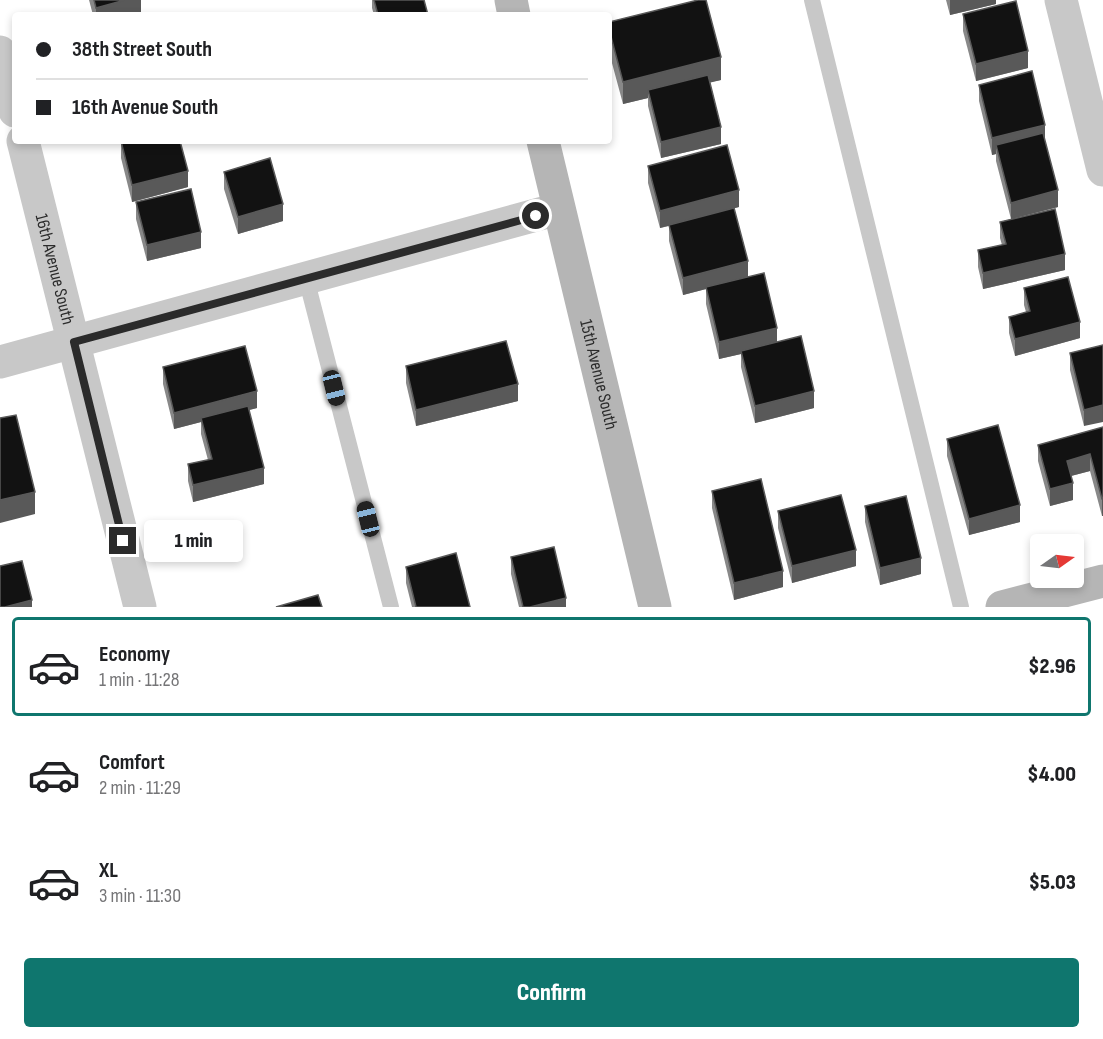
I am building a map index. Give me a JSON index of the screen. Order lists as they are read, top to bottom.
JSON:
{
  "streets": {
    "street": ["16th Avenue South", "15th Avenue South"]
  },
  "north": "right",
  "page": {
    "banner": ["38th Street South", "16th Avenue South"],
    "bubble": "1 min",
    "list": [
      {
        "name": "Economy",
        "note": "1 min · 11:28",
        "value": "$2.96"
      },
      {
        "name": "Comfort",
        "note": "2 min · 11:29",
        "value": "$4.00"
      },
      {
        "name": "XL",
        "note": "3 min · 11:30",
        "value": "$5.03"
      }
    ],
    "buttons": "Confirm"
  }
}
